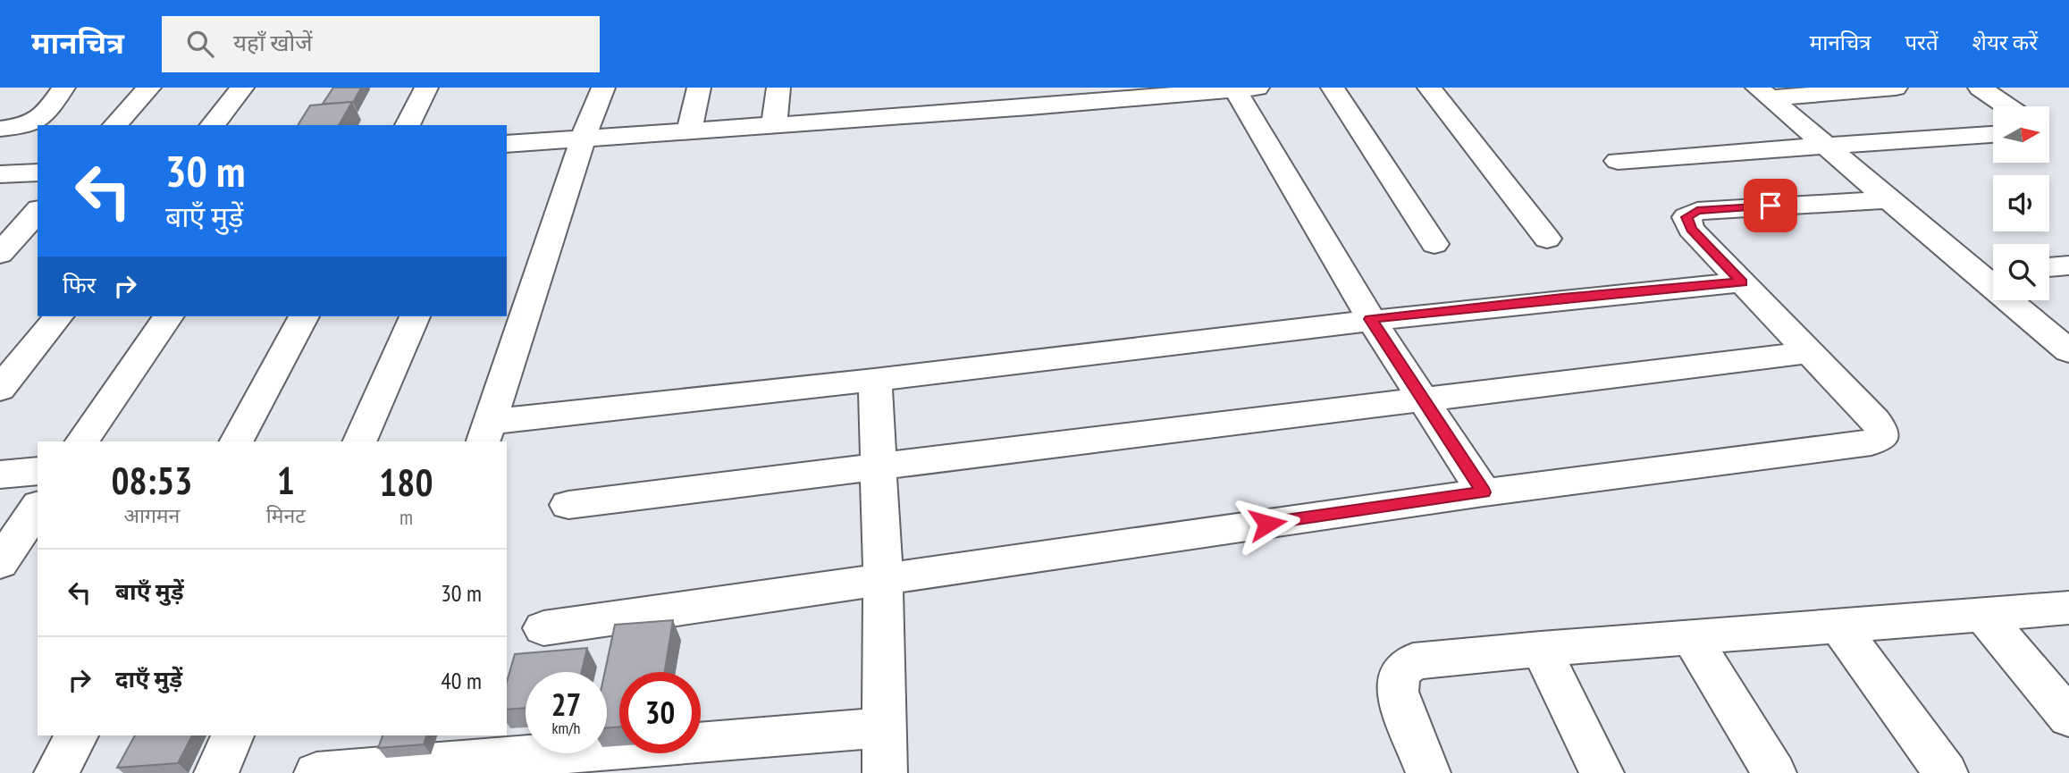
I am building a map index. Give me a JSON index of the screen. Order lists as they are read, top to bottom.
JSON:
{
  "north": "right",
  "page": {
    "header": "मानचित्र",
    "search": "यहाँ खोजें",
    "nav": ["मानचित्र", "परतें", "शेयर करें"],
    "turn": ["30 m", "बाएँ मुड़ें"],
    "then": "फिर",
    "eta": [
      "08:53",
      "आगमन",
      "1",
      "मिनट",
      "180",
      "m"
    ],
    "list": [
      {
        "name": "बाएँ मुड़ें",
        "value": "30 m"
      },
      {
        "name": "दाएँ मुड़ें",
        "value": "40 m"
      }
    ],
    "speed": "27 km/h",
    "limit": "30"
  }
}
